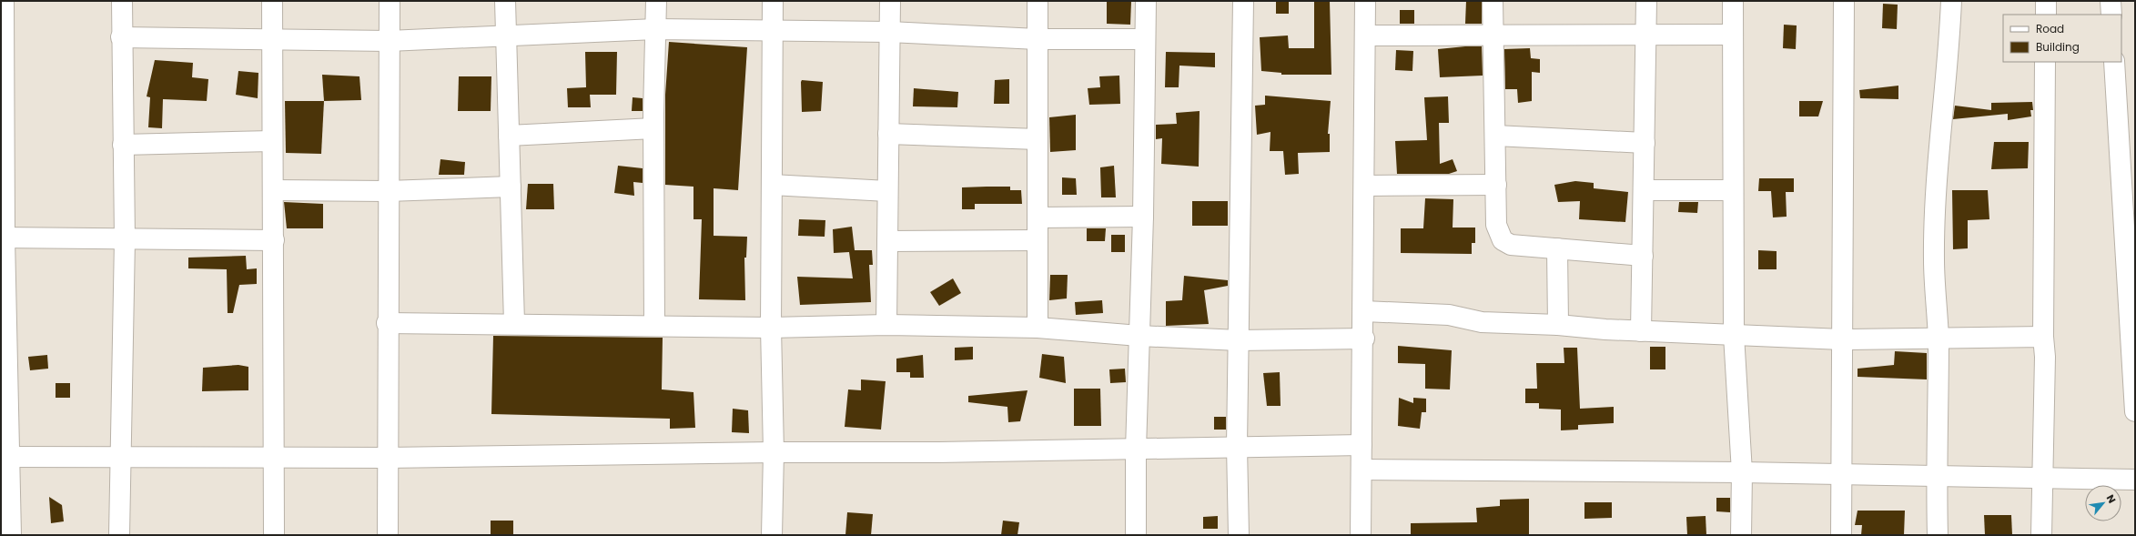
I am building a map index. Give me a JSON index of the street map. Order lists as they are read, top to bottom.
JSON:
{
  "legend": ["Road", "Building"],
  "north": "top right"
}
